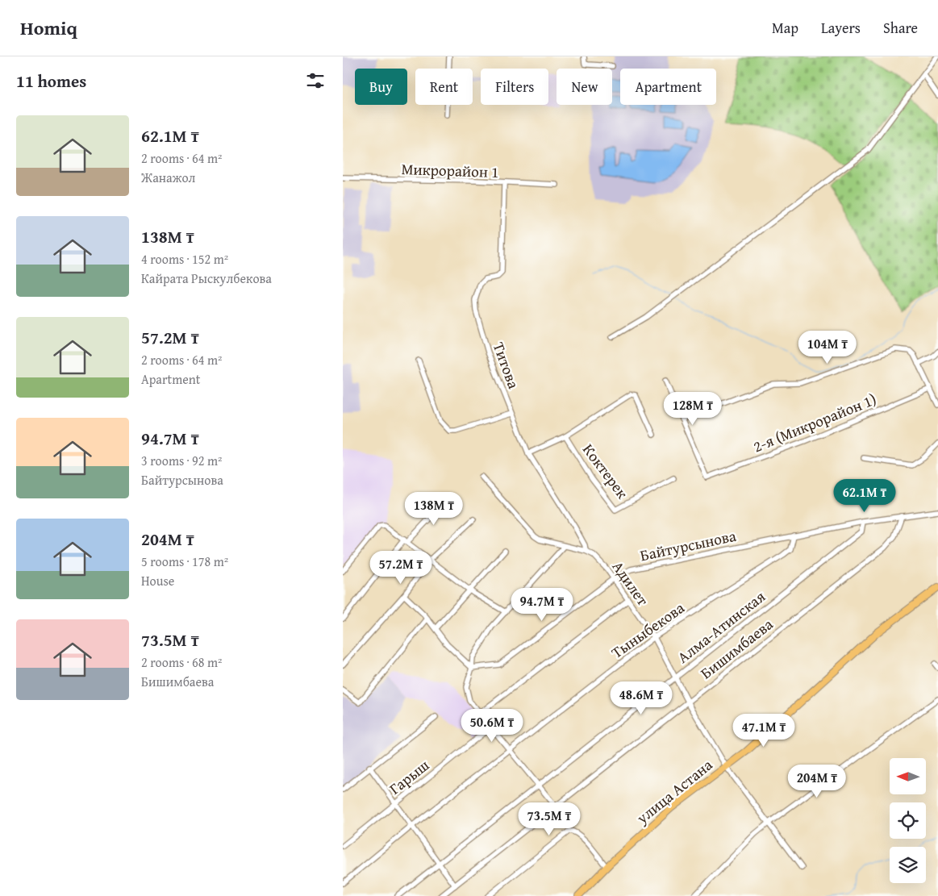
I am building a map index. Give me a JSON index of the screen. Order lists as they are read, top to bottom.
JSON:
{
  "streets": {
    "main road": ["улица Астана"],
    "street": [
      "Микрорайон 1",
      "Титова",
      "2-я (Микрорайон 1)",
      "Коктерек",
      "Байтурсынова",
      "Адилет",
      "Алма-Атинская",
      "Тыныбекова",
      "Бишимбаева",
      "Гарыш"
    ]
  },
  "crossings": [
    ["Микрорайон 1", "Титова"],
    ["Титова", "Адилет"],
    ["Байтурсынова", "Адилет"],
    ["Байтурсынова", "Алма-Атинская"],
    ["Байтурсынова", "Тыныбекова"],
    ["Байтурсынова", "Бишимбаева"],
    ["Адилет", "Алма-Атинская"],
    ["Адилет", "Тыныбекова"],
    ["Адилет", "Бишимбаева"],
    ["Адилет", "улица Астана"]
  ],
  "north": "left",
  "page": {
    "header": "Homiq",
    "nav": ["Map", "Layers", "Share"],
    "heading": "11 homes",
    "chip": [
      "Buy",
      "Rent",
      "Filters",
      "New",
      "Apartment"
    ],
    "list": [
      {
        "name": "62.1M ₸",
        "note": "2 rooms · 64 m² · Жанажол"
      },
      {
        "name": "138M ₸",
        "note": "4 rooms · 152 m² · Кайрата Рыскулбекова"
      },
      {
        "name": "57.2M ₸",
        "note": "2 rooms · 64 m² · Apartment"
      },
      {
        "name": "94.7M ₸",
        "note": "3 rooms · 92 m² · Байтурсынова"
      },
      {
        "name": "204M ₸",
        "note": "5 rooms · 178 m² · House"
      },
      {
        "name": "73.5M ₸",
        "note": "2 rooms · 68 m² · Бишимбаева"
      }
    ],
    "price": [
      "104M ₸",
      "128M ₸",
      "62.1M ₸",
      "138M ₸",
      "57.2M ₸",
      "94.7M ₸",
      "48.6M ₸",
      "50.6M ₸",
      "47.1M ₸",
      "204M ₸",
      "73.5M ₸"
    ]
  }
}
